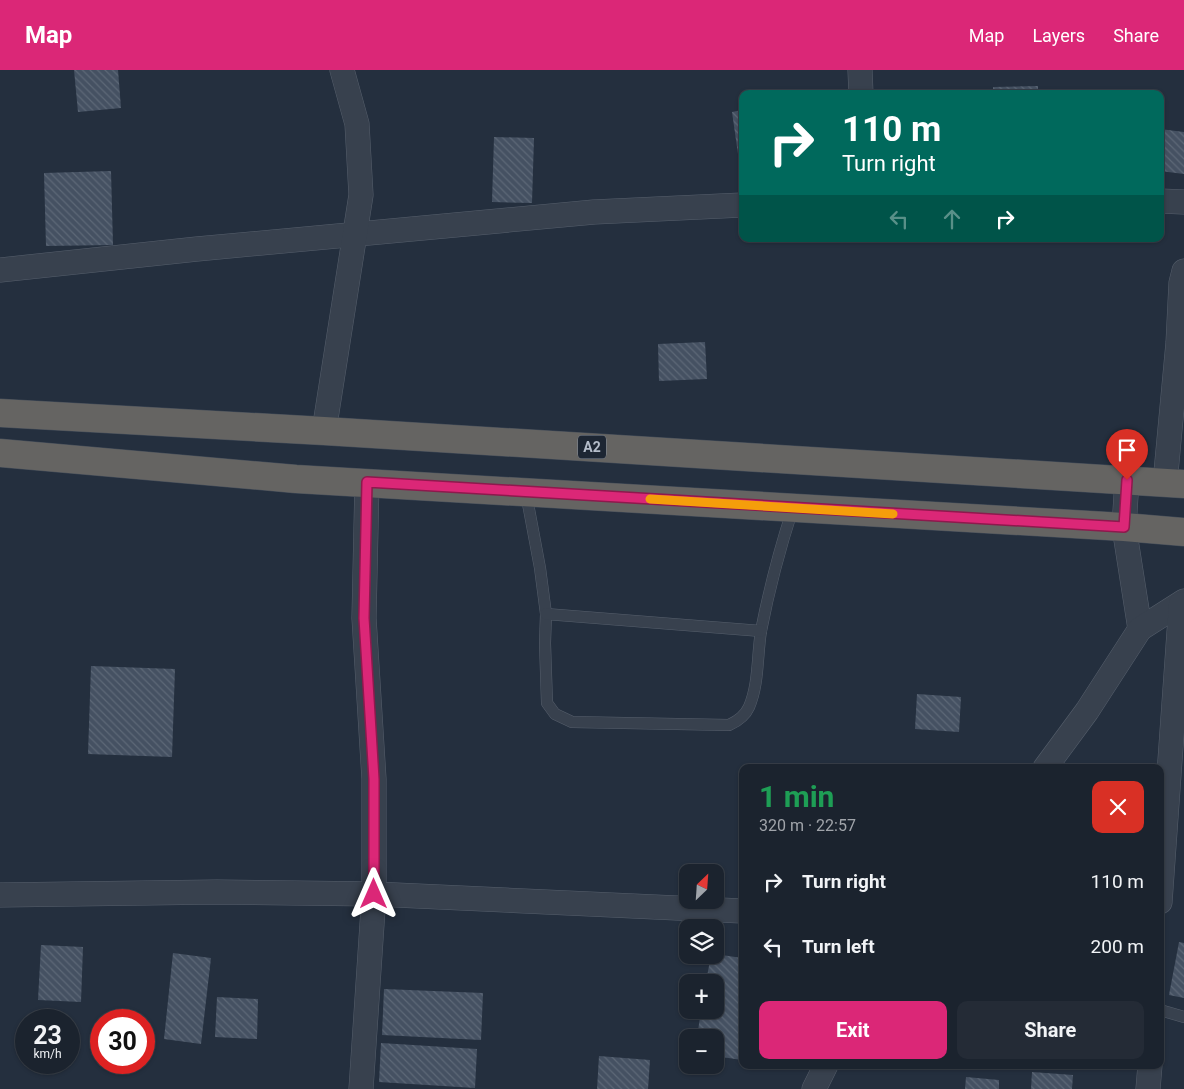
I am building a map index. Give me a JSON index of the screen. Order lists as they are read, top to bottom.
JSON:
{
  "streets": {
    "highway": ["A2"]
  },
  "north": "top right",
  "page": {
    "header": "Map",
    "nav": ["Map", "Layers", "Share"],
    "turn": ["110 m", "Turn right"],
    "heading": ["1 min", "320 m · 22:57"],
    "list": [
      {
        "name": "Turn right",
        "value": "110 m"
      },
      {
        "name": "Turn left",
        "value": "200 m"
      }
    ],
    "map_buttons": ["+", "−"],
    "buttons": ["Exit", "Share"],
    "speed": "23 km/h",
    "limit": "30"
  }
}
